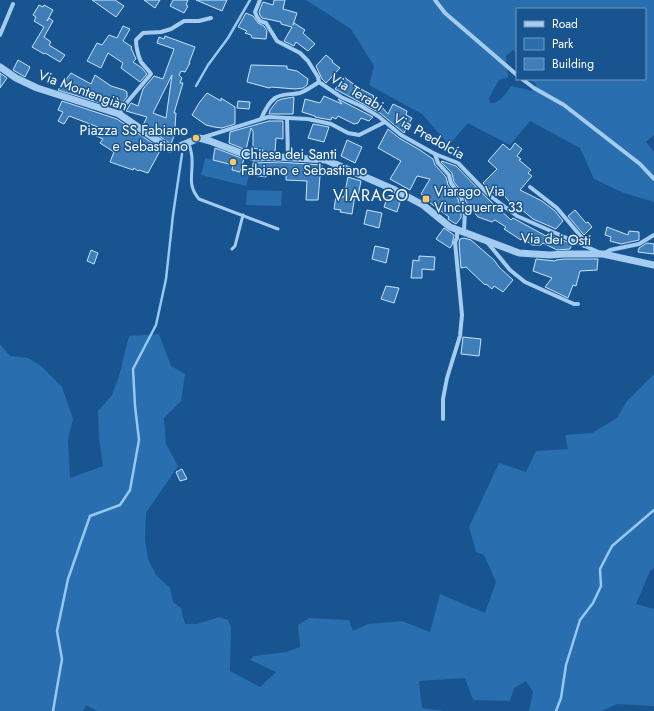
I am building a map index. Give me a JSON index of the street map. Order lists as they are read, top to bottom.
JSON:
{
  "streets": {
    "street": [
      "Via Montengiàn",
      "Via Terabi",
      "Via Predolcia",
      "Via dei Osti"
    ]
  },
  "crossings": [
    ["Via Montengiàn", "Via Predolcia"],
    ["Via Montengiàn", "Via dei Osti"],
    ["Via Terabi", "Via Predolcia"],
    ["Via Predolcia", "Via dei Osti"]
  ],
  "districts": ["VIARAGO"],
  "places": {
    "other": ["Piazza SS Fabiano e Sebastiano", "Chiesa dei Santi Fabiano e Sebastiano"],
    "transit": ["Viarago Via Vinciguerra 33"]
  },
  "legend": ["Road", "Park", "Building"]
}
